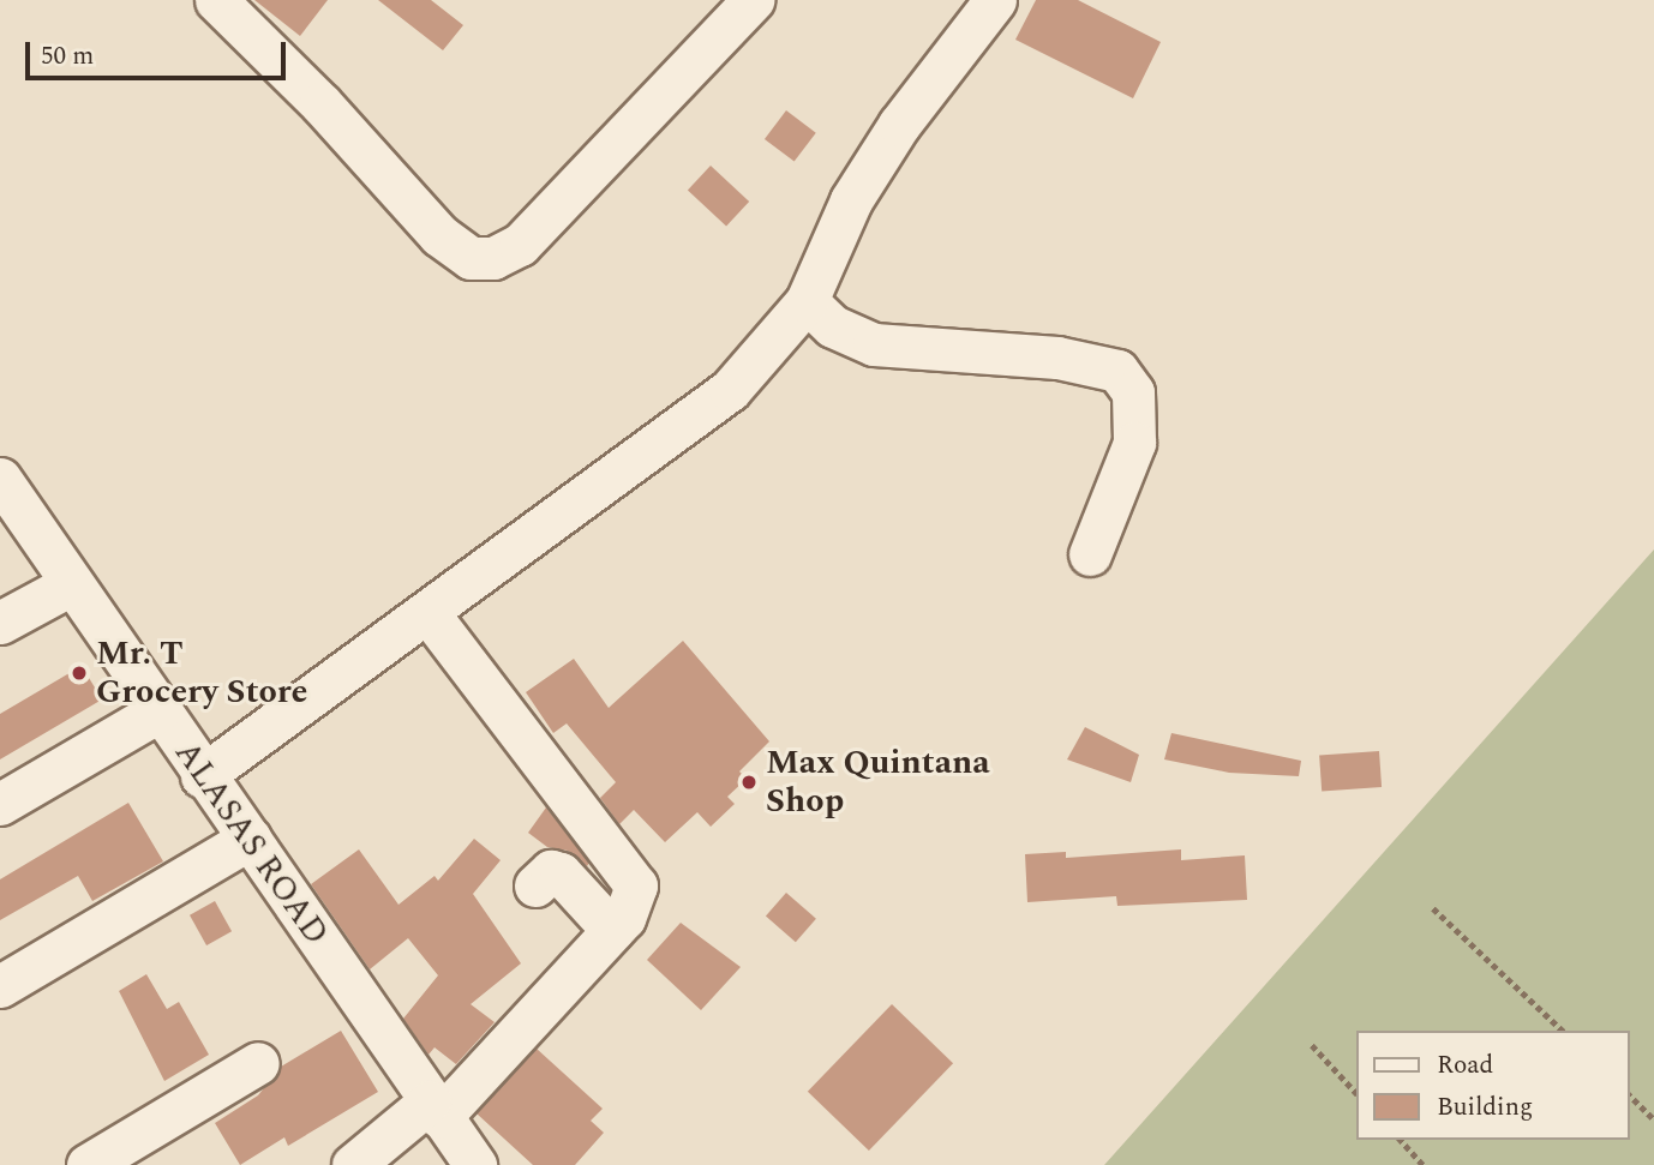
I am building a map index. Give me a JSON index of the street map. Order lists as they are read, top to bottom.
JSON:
{
  "streets": {
    "street": ["ALASAS ROAD"]
  },
  "places": ["Mr. T Grocery Store", "Max Quintana Shop"],
  "legend": ["Road", "Building"],
  "scale_bar": "50 m"
}
